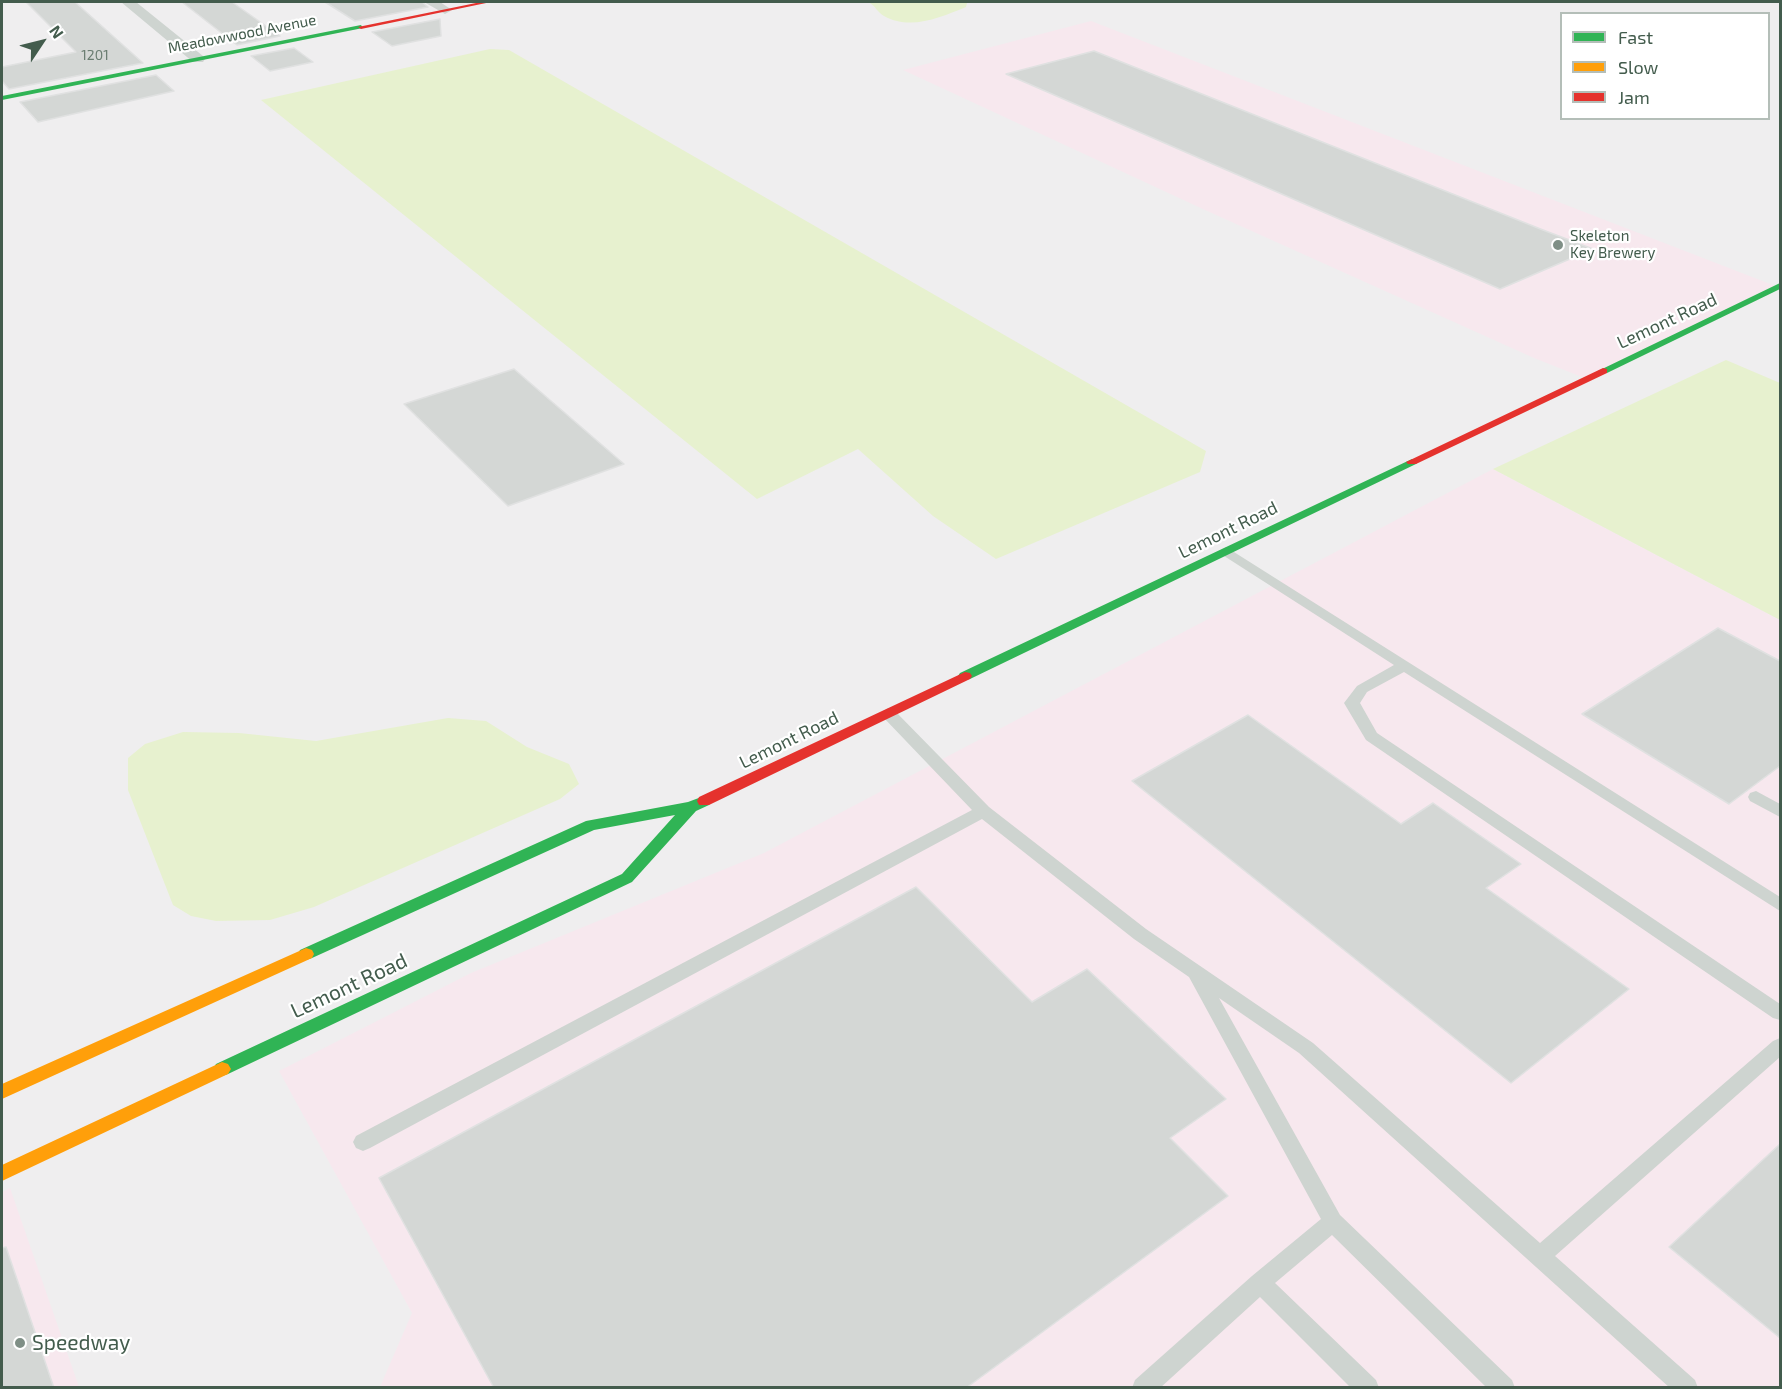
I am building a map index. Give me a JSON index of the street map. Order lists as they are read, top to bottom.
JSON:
{
  "streets": {
    "main road": ["Meadowwood Avenue", "Lemont Road"]
  },
  "places": ["Skeleton Key Brewery", "Speedway"],
  "house_numbers": ["1201"],
  "legend": ["Fast", "Slow", "Jam"],
  "north": "top right"
}
